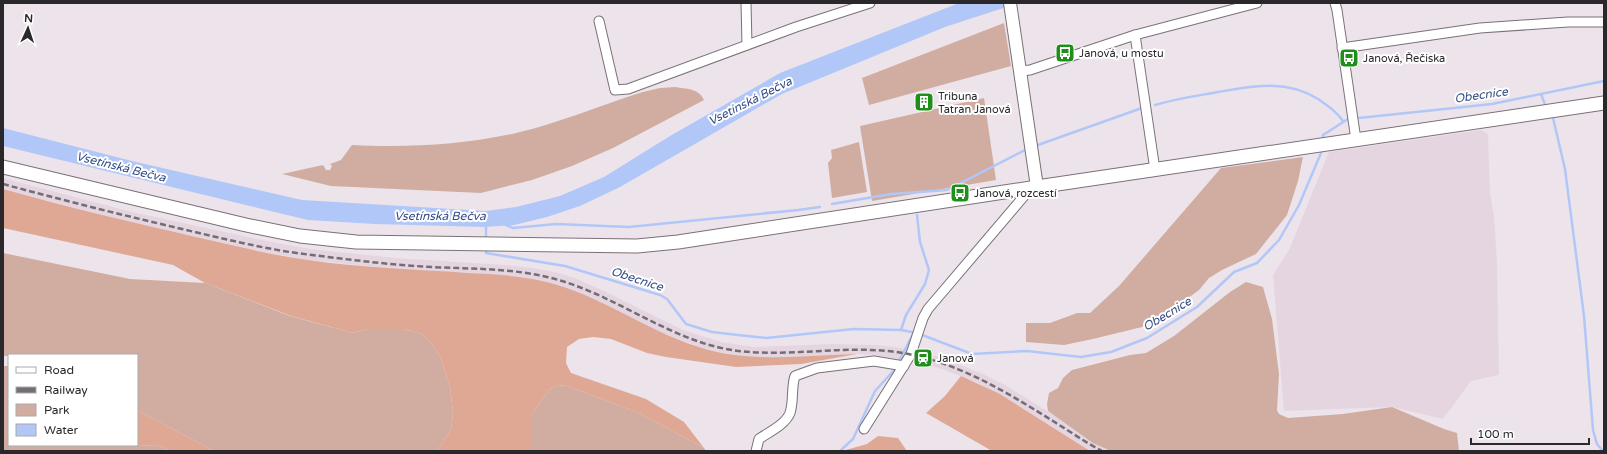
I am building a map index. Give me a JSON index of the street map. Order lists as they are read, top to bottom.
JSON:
{
  "water": ["Obecnice", "Vsetínská Bečva"],
  "places": {
    "bus stop": ["Janová, u mostu", "Janová, Řečiska", "Janová, rozcestí"],
    "building": ["Tribuna Tatran Janová"],
    "station": ["Janová"]
  },
  "legend": [
    "Road",
    "Railway",
    "Park",
    "Water"
  ],
  "scale_bar": "100 m",
  "north": "top"
}
